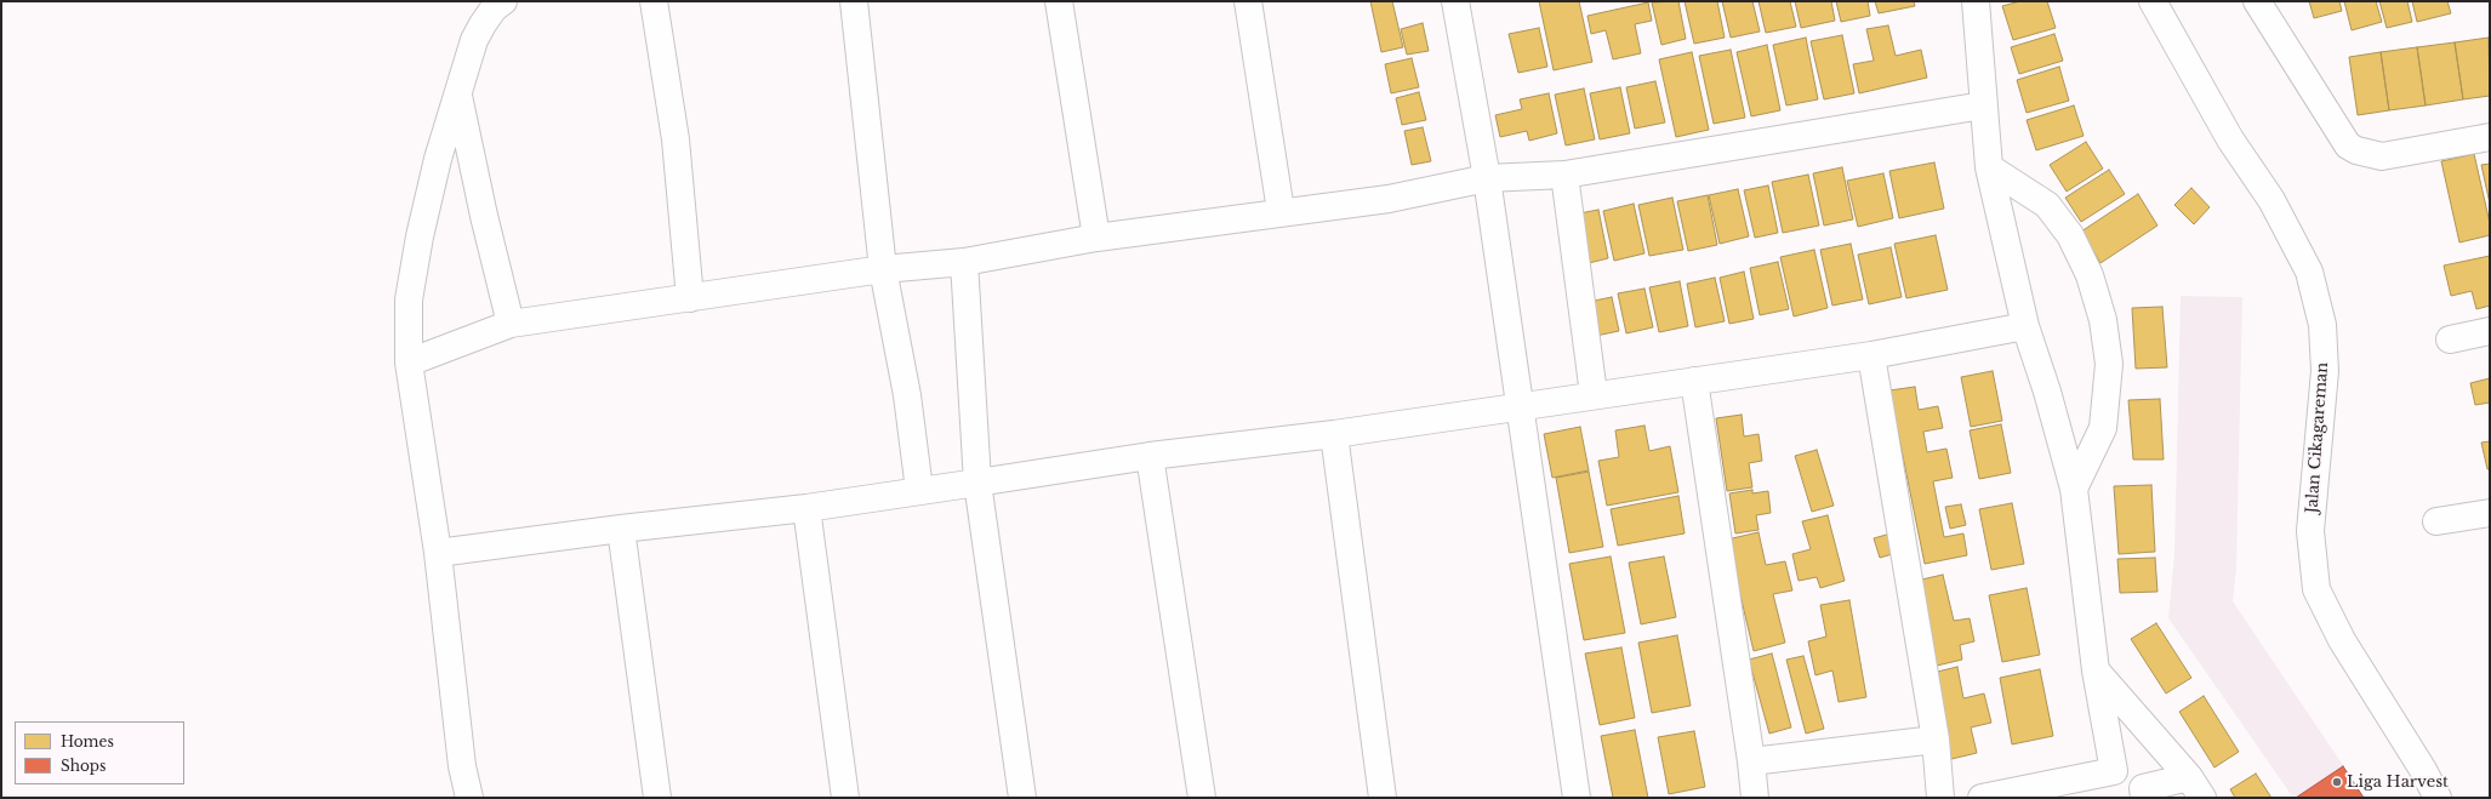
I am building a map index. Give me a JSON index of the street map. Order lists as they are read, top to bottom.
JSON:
{
  "streets": {
    "street": ["Jalan Cikagareman"]
  },
  "places": ["Liga Harvest"],
  "legend": ["Homes", "Shops"]
}
